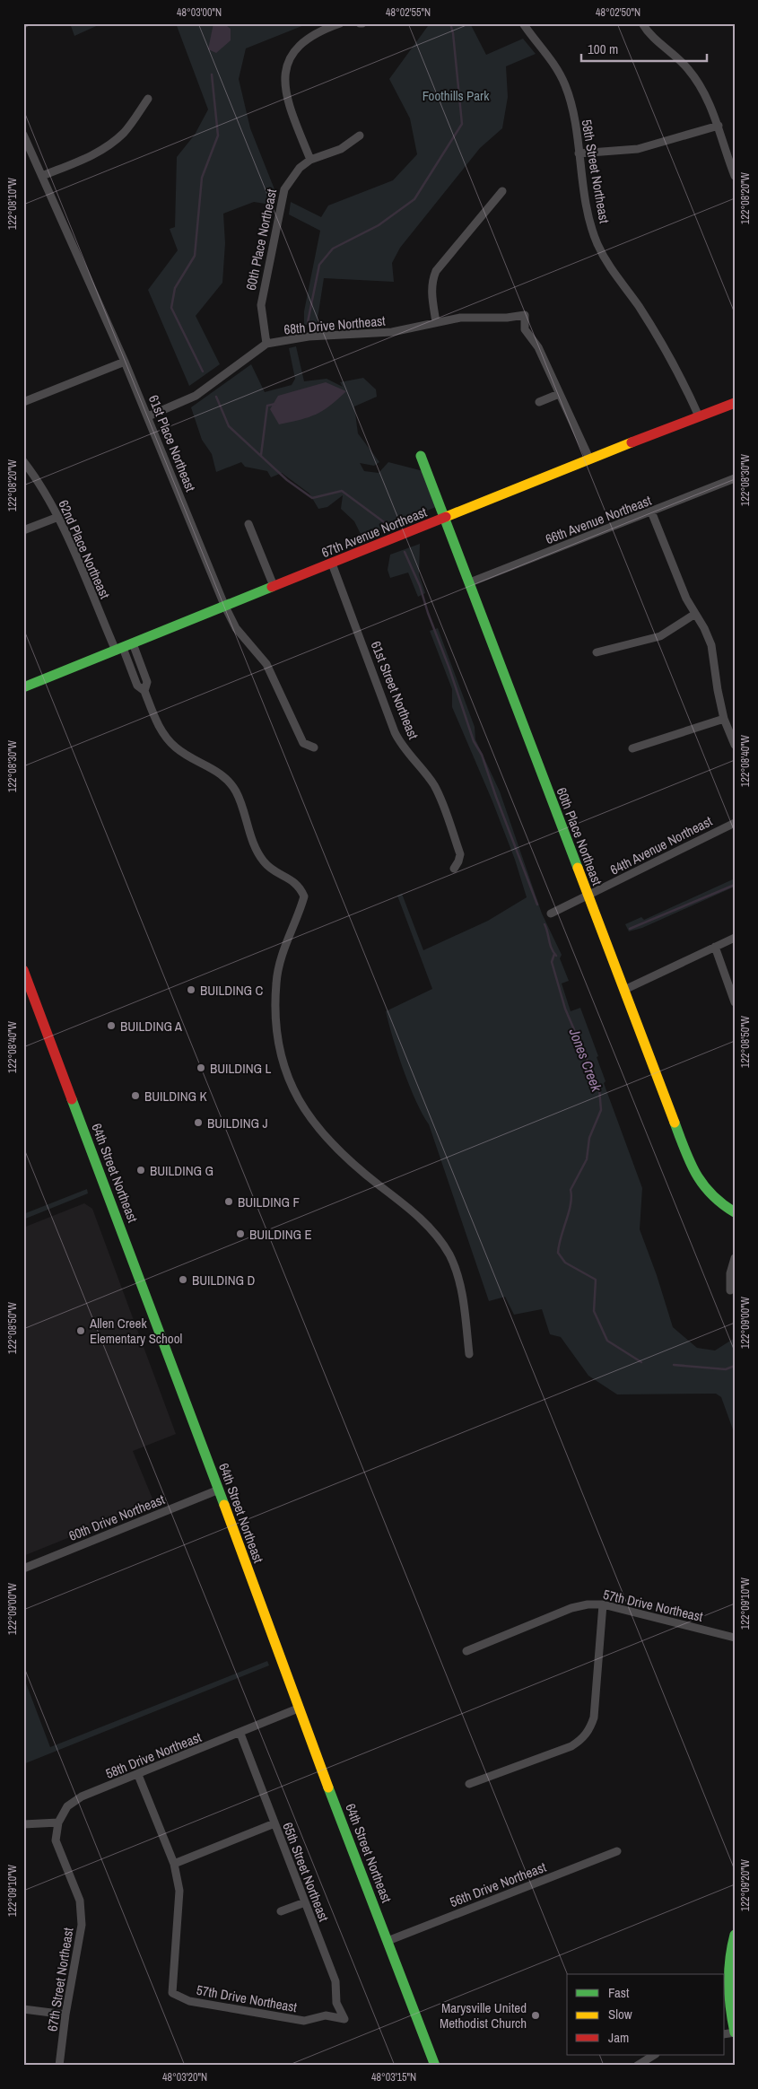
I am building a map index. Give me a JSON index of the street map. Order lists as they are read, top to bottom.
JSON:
{
  "streets": {
    "street": [
      "58th Street Northeast",
      "60th Place Northeast",
      "68th Drive Northeast",
      "61st Place Northeast",
      "66th Avenue Northeast",
      "67th Avenue Northeast",
      "62nd Place Northeast",
      "61st Street Northeast",
      "64th Avenue Northeast",
      "64th Street Northeast",
      "60th Drive Northeast",
      "57th Drive Northeast",
      "58th Drive Northeast",
      "65th Street Northeast",
      "56th Drive Northeast",
      "67th Street Northeast"
    ]
  },
  "crossings": [
    ["58th Street Northeast", "67th Avenue Northeast"],
    ["60th Place Northeast", "68th Drive Northeast"],
    ["60th Place Northeast", "66th Avenue Northeast"],
    ["60th Place Northeast", "67th Avenue Northeast"],
    ["60th Place Northeast", "64th Avenue Northeast"],
    ["68th Drive Northeast", "61st Place Northeast"],
    ["61st Place Northeast", "67th Avenue Northeast"],
    ["67th Avenue Northeast", "62nd Place Northeast"],
    ["67th Avenue Northeast", "61st Street Northeast"],
    ["64th Street Northeast", "60th Drive Northeast"],
    ["64th Street Northeast", "58th Drive Northeast"],
    ["64th Street Northeast", "56th Drive Northeast"],
    ["57th Drive Northeast", "65th Street Northeast"],
    ["58th Drive Northeast", "65th Street Northeast"],
    ["58th Drive Northeast", "67th Street Northeast"]
  ],
  "water": ["Jones Creek"],
  "parks": ["Foothills Park"],
  "places": [
    "BUILDING C",
    "BUILDING A",
    "BUILDING L",
    "BUILDING K",
    "BUILDING J",
    "BUILDING G",
    "BUILDING F",
    "BUILDING E",
    "BUILDING D",
    "Allen Creek Elementary School",
    "Marysville United Methodist Church"
  ],
  "legend": ["Fast", "Slow", "Jam"],
  "scale_bar": "100 m",
  "coordinates": [
    "48°03'00\"N",
    "48°02'55\"N",
    "48°02'50\"N",
    "122°08'20\"W",
    "122°08'10\"W",
    "122°08'30\"W",
    "122°08'40\"W",
    "122°08'50\"W",
    "122°09'00\"W",
    "122°09'10\"W",
    "122°09'20\"W",
    "48°03'20\"N",
    "48°03'15\"N"
  ]
}
